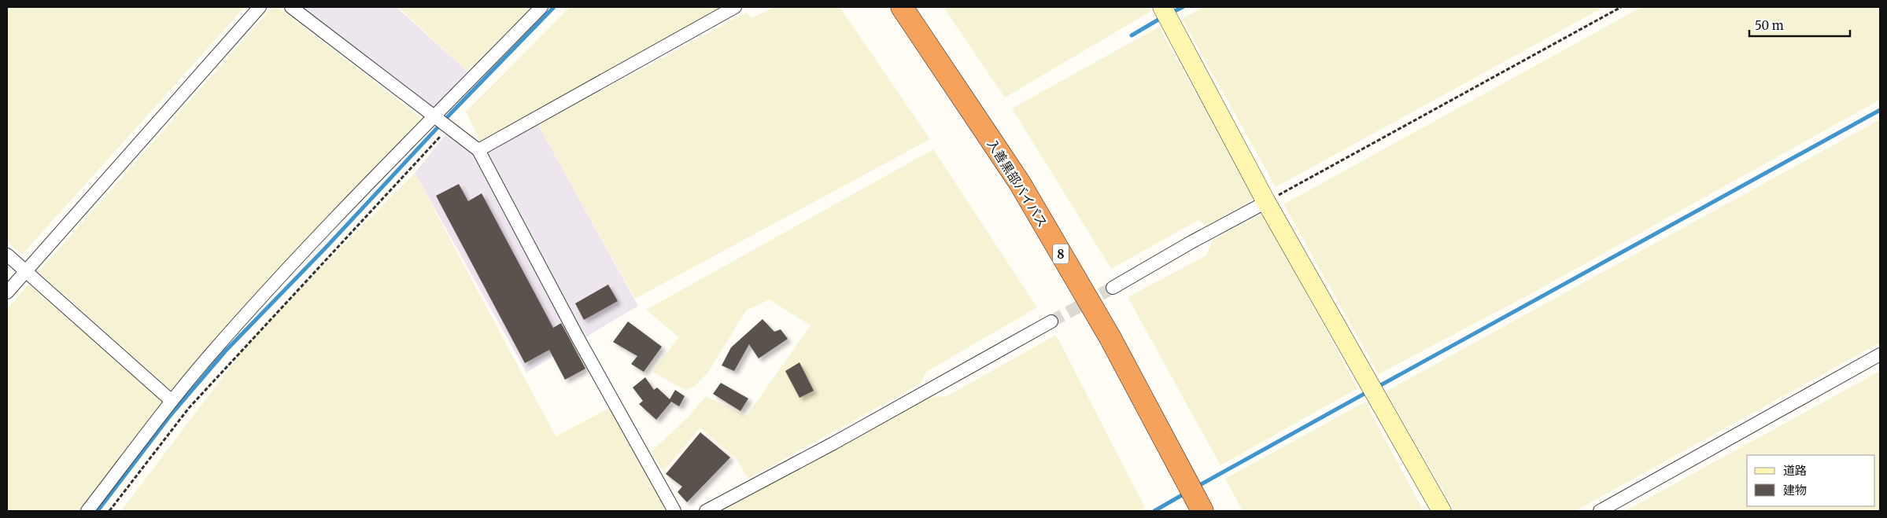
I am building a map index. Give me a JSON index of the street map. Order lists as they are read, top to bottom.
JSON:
{
  "streets": {
    "highway": ["入善黒部バイパス", "8"]
  },
  "legend": ["道路", "建物"],
  "scale_bar": "50 m"
}
